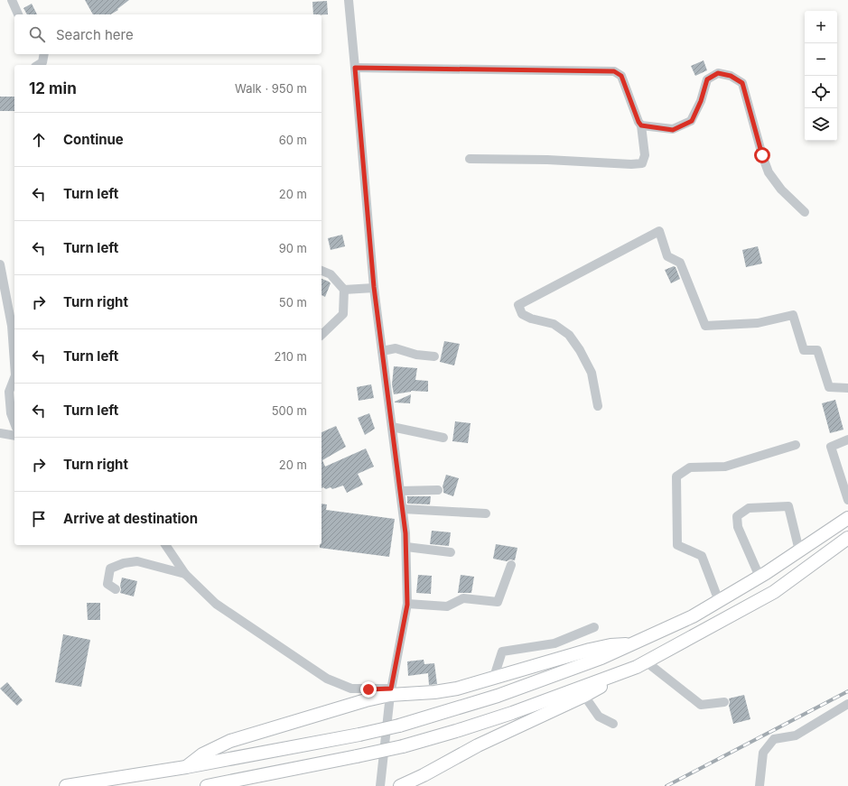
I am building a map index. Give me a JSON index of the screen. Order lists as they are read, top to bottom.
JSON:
{
  "page": {
    "map_buttons": ["+", "−"],
    "search": "Search here",
    "heading": ["12 min", "Walk · 950 m"],
    "list": [
      ["Continue", "60 m"],
      ["Turn left", "20 m"],
      ["Turn left", "90 m"],
      ["Turn right", "50 m"],
      ["Turn left", "210 m"],
      ["Turn left", "500 m"],
      ["Turn right", "20 m"],
      "Arrive at destination"
    ]
  }
}
